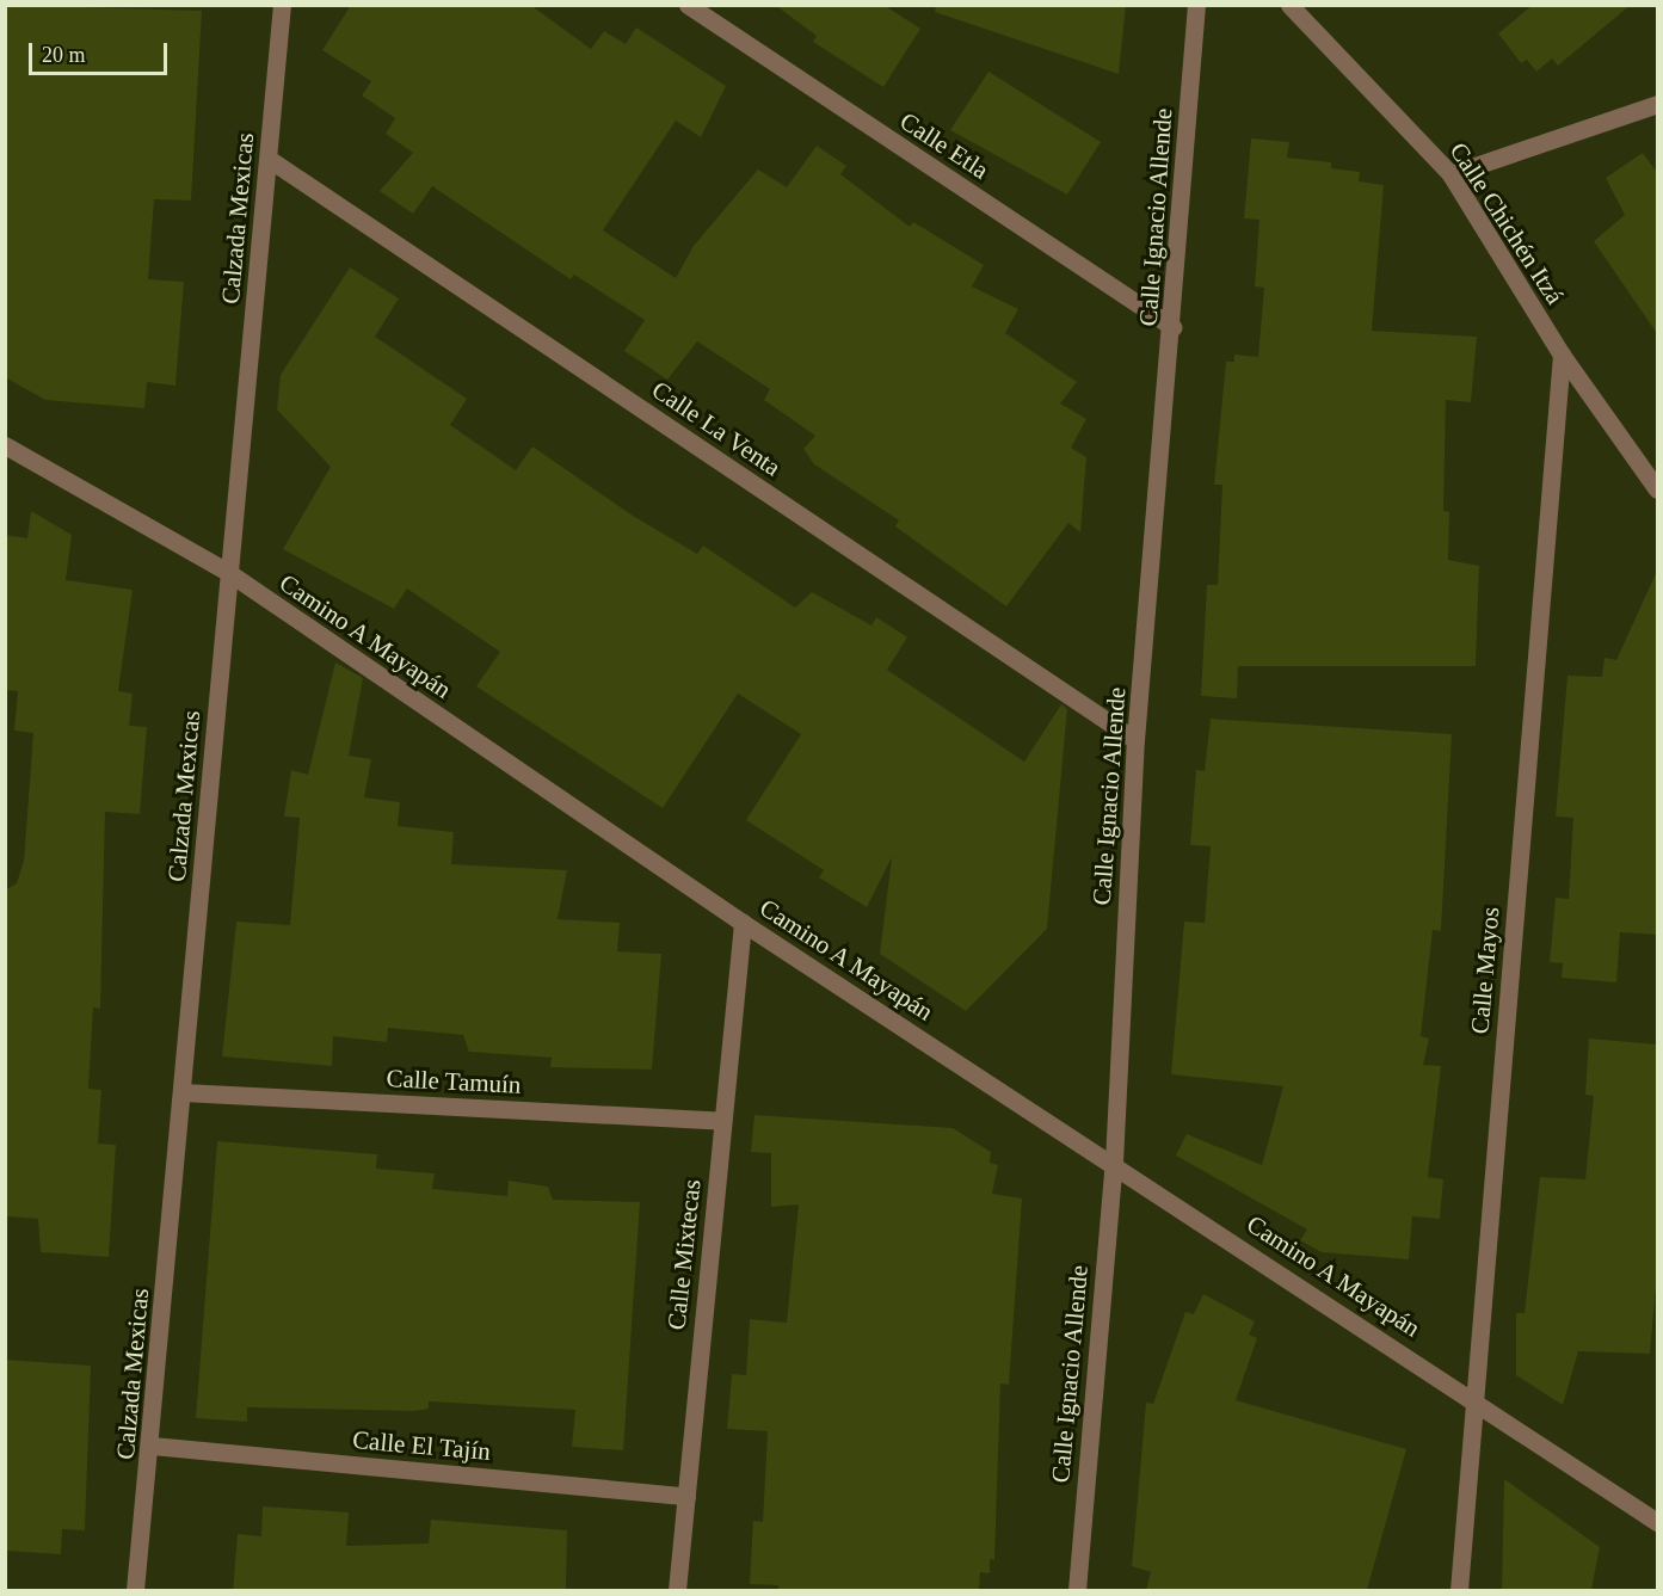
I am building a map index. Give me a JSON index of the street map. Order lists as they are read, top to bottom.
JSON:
{
  "streets": {
    "street": [
      "Calle Etla",
      "Calle Ignacio Allende",
      "Calzada Mexicas",
      "Calle Chichén Itzá",
      "Calle La Venta",
      "Camino A Mayapán",
      "Calle Mayos",
      "Calle Tamuín",
      "Calle Mixtecas",
      "Calle El Tajín"
    ]
  },
  "crossings": [
    ["Calle Etla", "Calle Ignacio Allende"],
    ["Calle Ignacio Allende", "Calle La Venta"],
    ["Calle Ignacio Allende", "Camino A Mayapán"],
    ["Calzada Mexicas", "Calle La Venta"],
    ["Calzada Mexicas", "Camino A Mayapán"],
    ["Calzada Mexicas", "Calle Tamuín"],
    ["Calzada Mexicas", "Calle El Tajín"],
    ["Calle Chichén Itzá", "Calle Mayos"],
    ["Camino A Mayapán", "Calle Mayos"],
    ["Camino A Mayapán", "Calle Mixtecas"],
    ["Calle Tamuín", "Calle Mixtecas"],
    ["Calle Mixtecas", "Calle El Tajín"]
  ],
  "scale_bar": "20 m"
}
